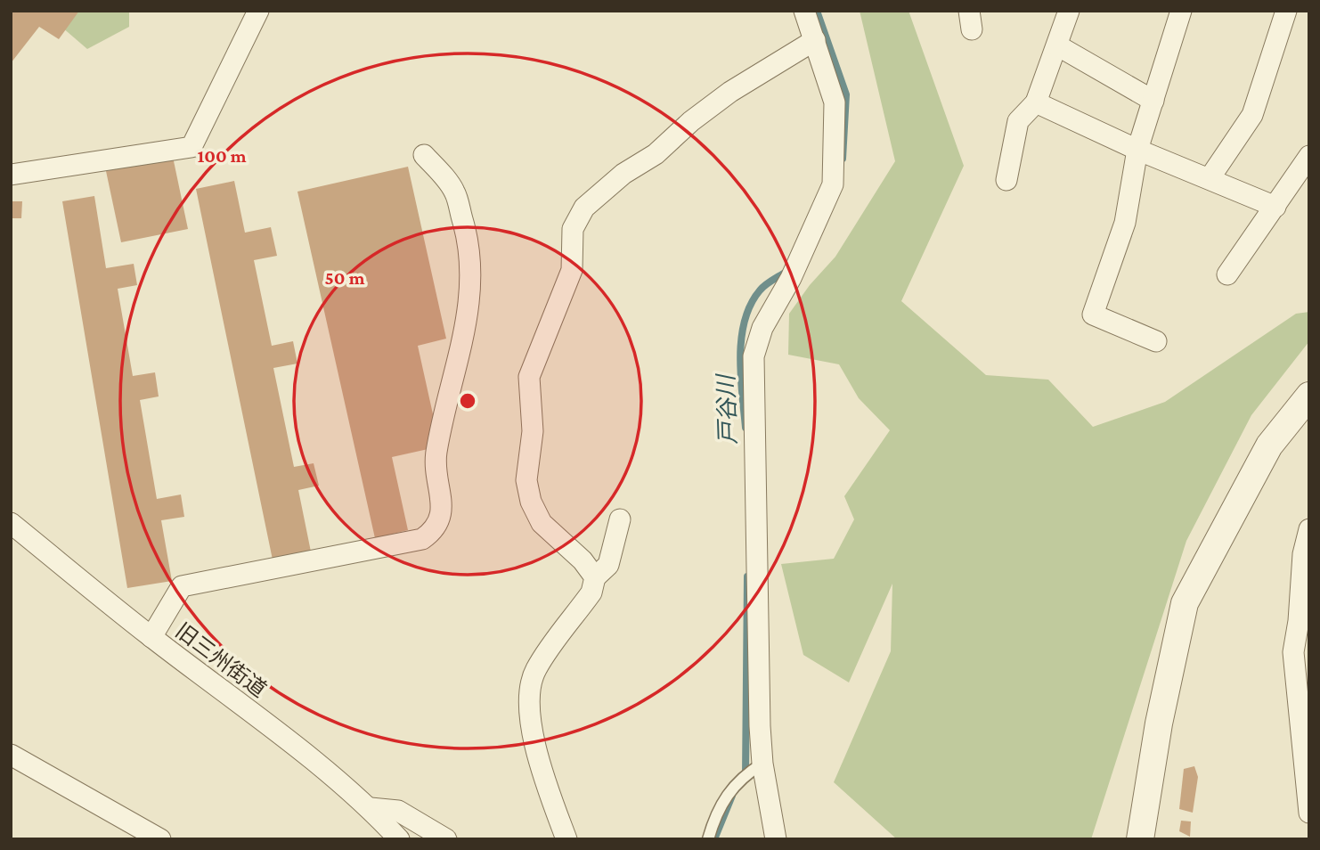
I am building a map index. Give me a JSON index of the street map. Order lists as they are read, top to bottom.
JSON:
{
  "streets": {
    "street": ["旧三州街道"]
  },
  "water": ["戸谷川"],
  "rings": ["100 m", "50 m"]
}
